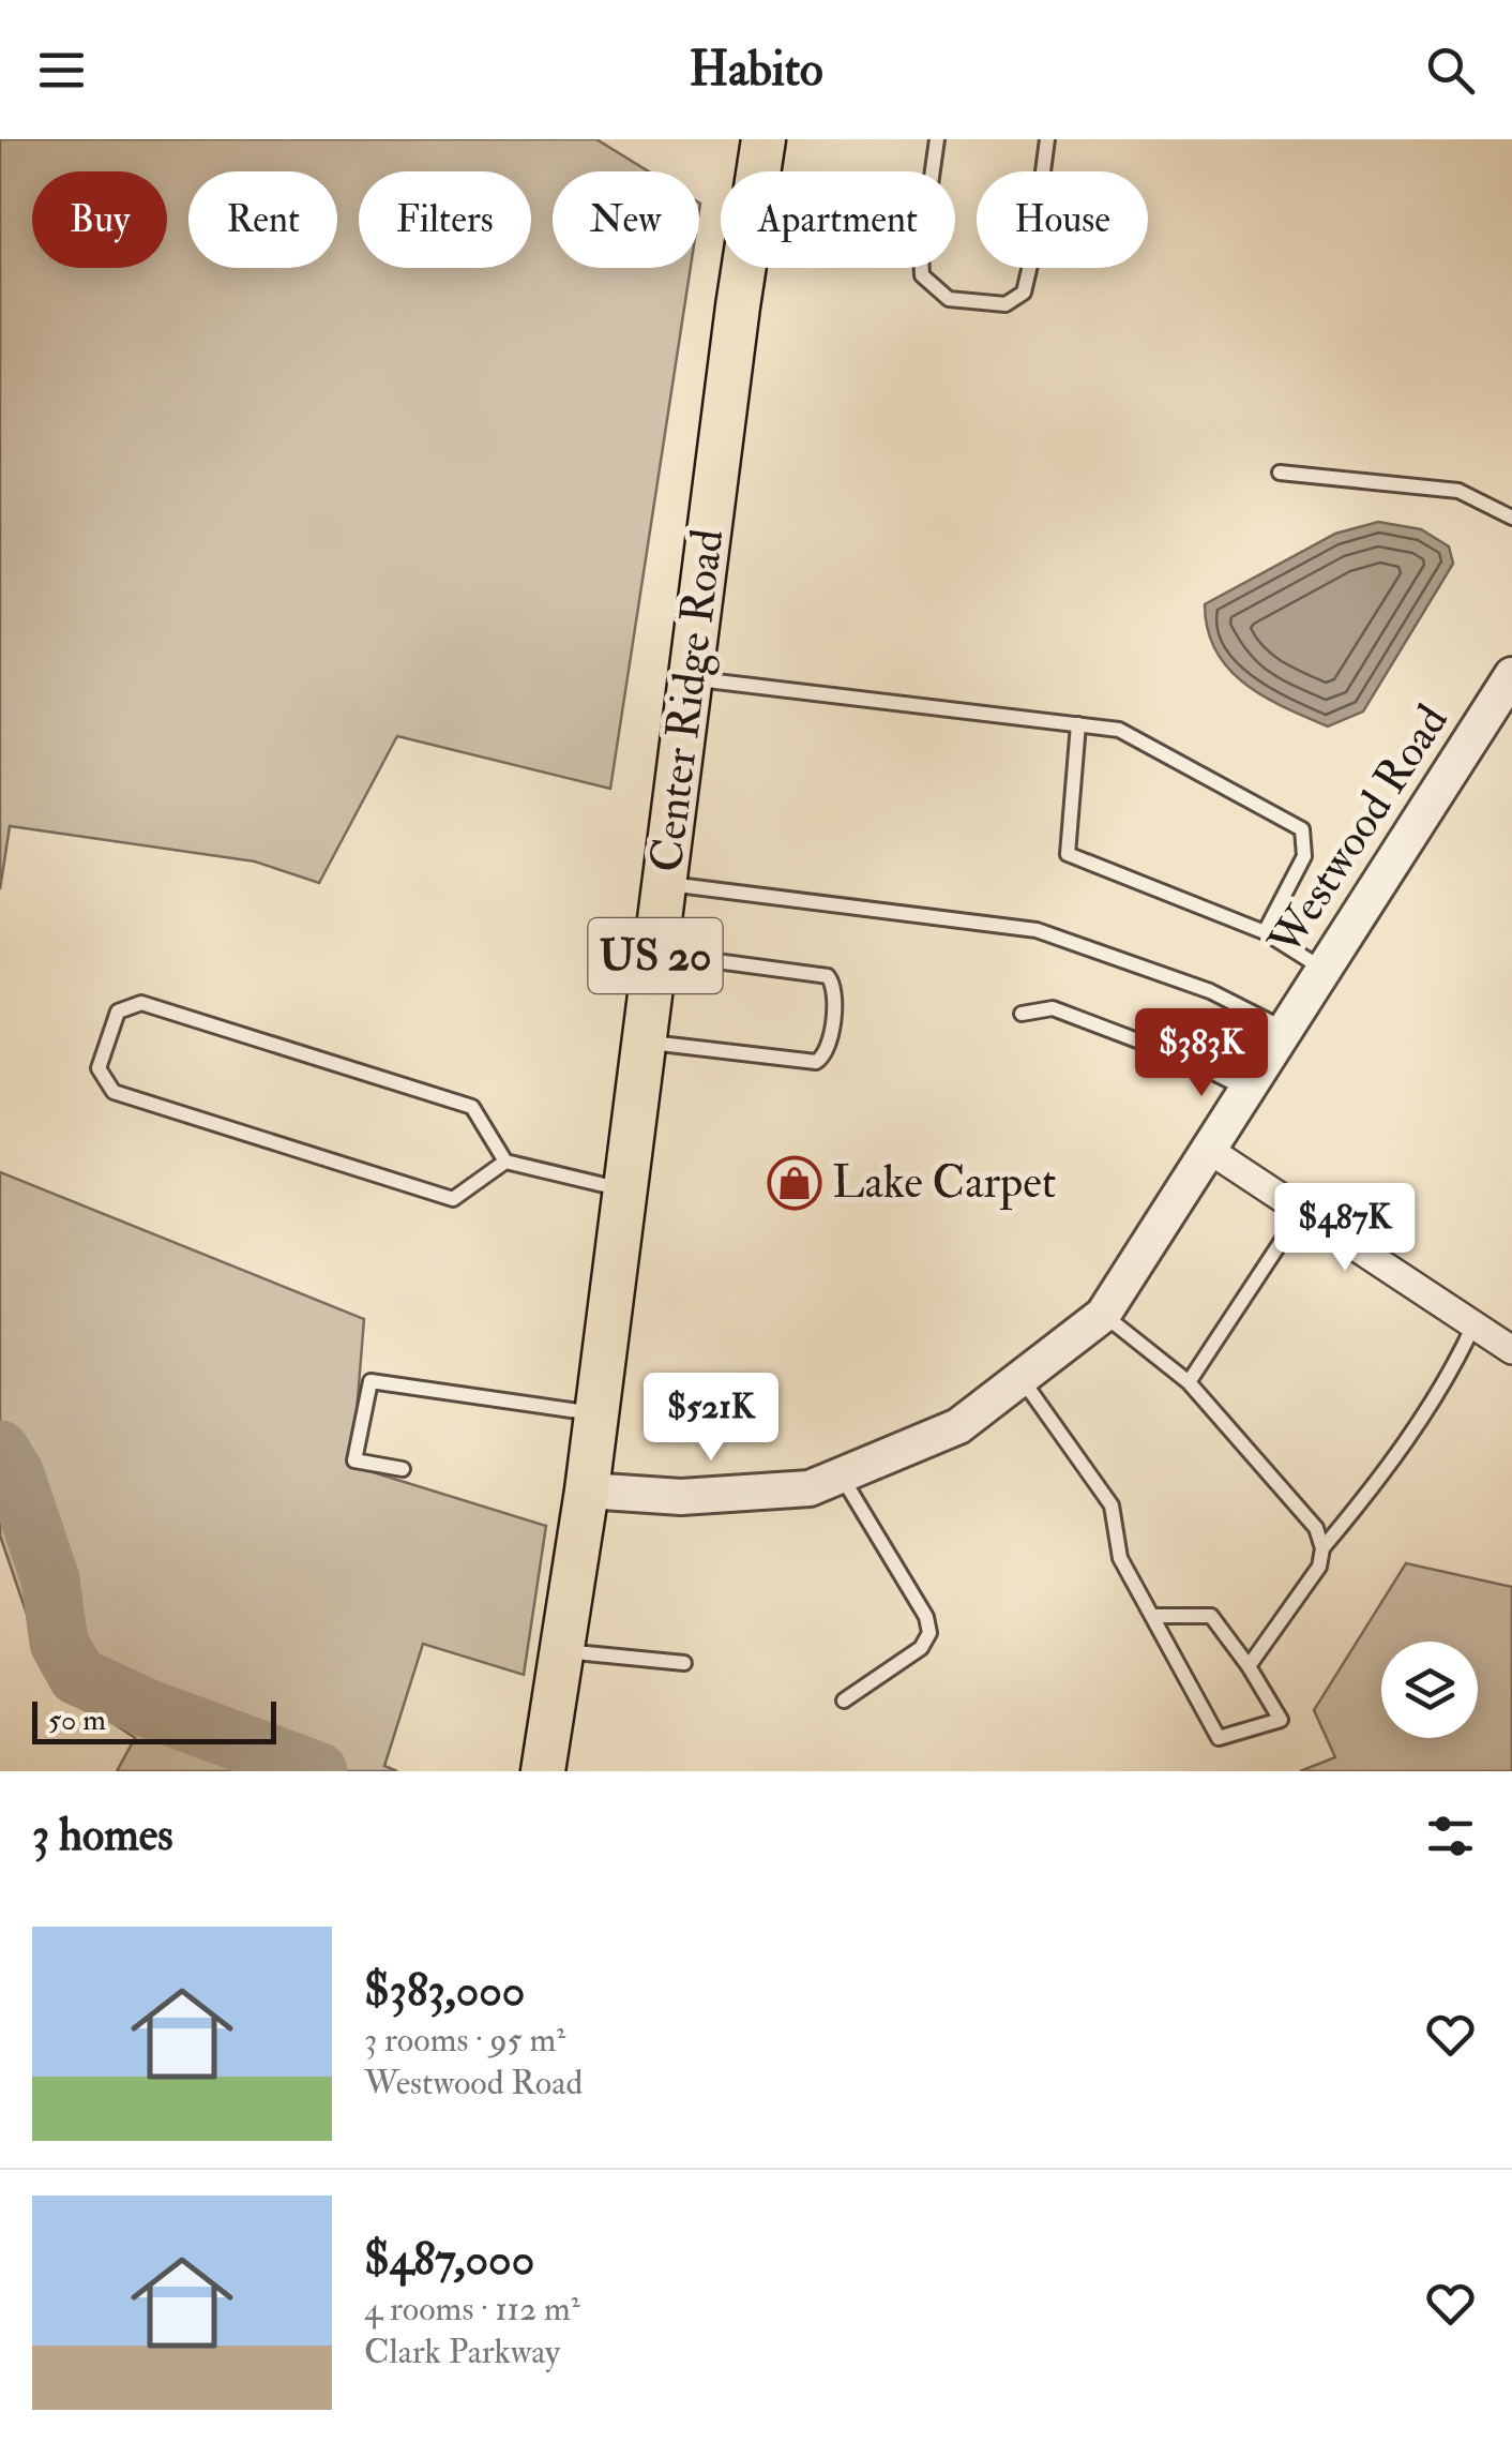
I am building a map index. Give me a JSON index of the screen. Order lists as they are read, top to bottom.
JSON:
{
  "streets": {
    "main road": ["Center Ridge Road", "US 20"],
    "street": ["Westwood Road"]
  },
  "crossings": [
    ["Center Ridge Road", "Westwood Road"]
  ],
  "places": {
    "shop": ["Lake Carpet"]
  },
  "scale_bar": "50 m",
  "page": {
    "header": "Habito",
    "chip": [
      "Buy",
      "Rent",
      "Filters",
      "New",
      "Apartment",
      "House"
    ],
    "price": ["$383K", "$487K", "$521K"],
    "scale": "50 m",
    "heading": "3 homes",
    "list": [
      {
        "name": "$383,000",
        "note": "3 rooms · 95 m² · Westwood Road"
      },
      {
        "name": "$487,000",
        "note": "4 rooms · 112 m² · Clark Parkway"
      }
    ]
  }
}
